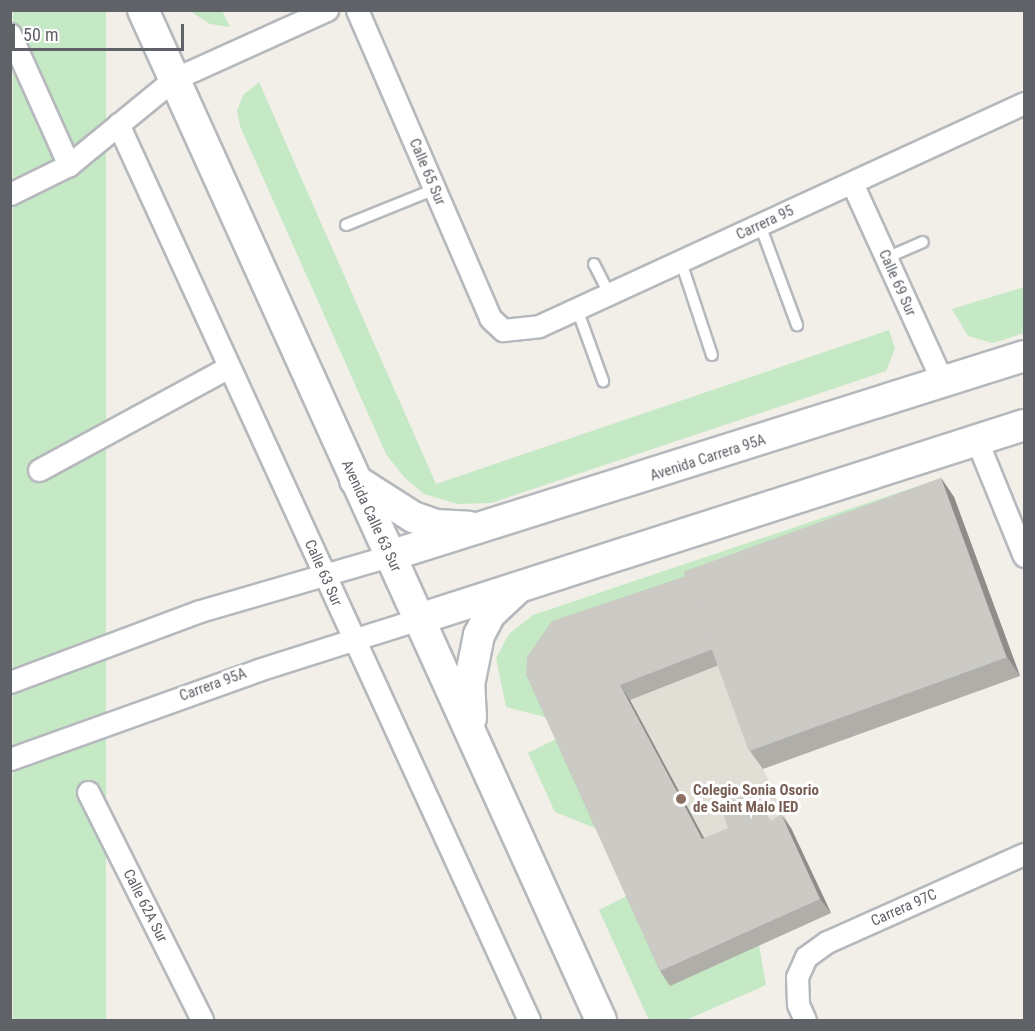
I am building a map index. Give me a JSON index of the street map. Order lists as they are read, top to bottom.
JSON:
{
  "streets": {
    "main road": ["Avenida Carrera 95A", "Avenida Calle 63 Sur"],
    "street": [
      "Calle 65 Sur",
      "Carrera 95",
      "Calle 69 Sur",
      "Calle 63 Sur",
      "Carrera 95A",
      "Calle 62A Sur",
      "Carrera 97C"
    ]
  },
  "crossings": [
    ["Calle 65 Sur", "Carrera 95"],
    ["Carrera 95", "Calle 69 Sur"],
    ["Calle 69 Sur", "Avenida Carrera 95A"],
    ["Avenida Carrera 95A", "Avenida Calle 63 Sur"],
    ["Avenida Calle 63 Sur", "Carrera 95A"],
    ["Calle 63 Sur", "Carrera 95A"]
  ],
  "places": ["Colegio Sonia Osorio de Saint Malo IED"],
  "scale_bar": "50 m"
}
